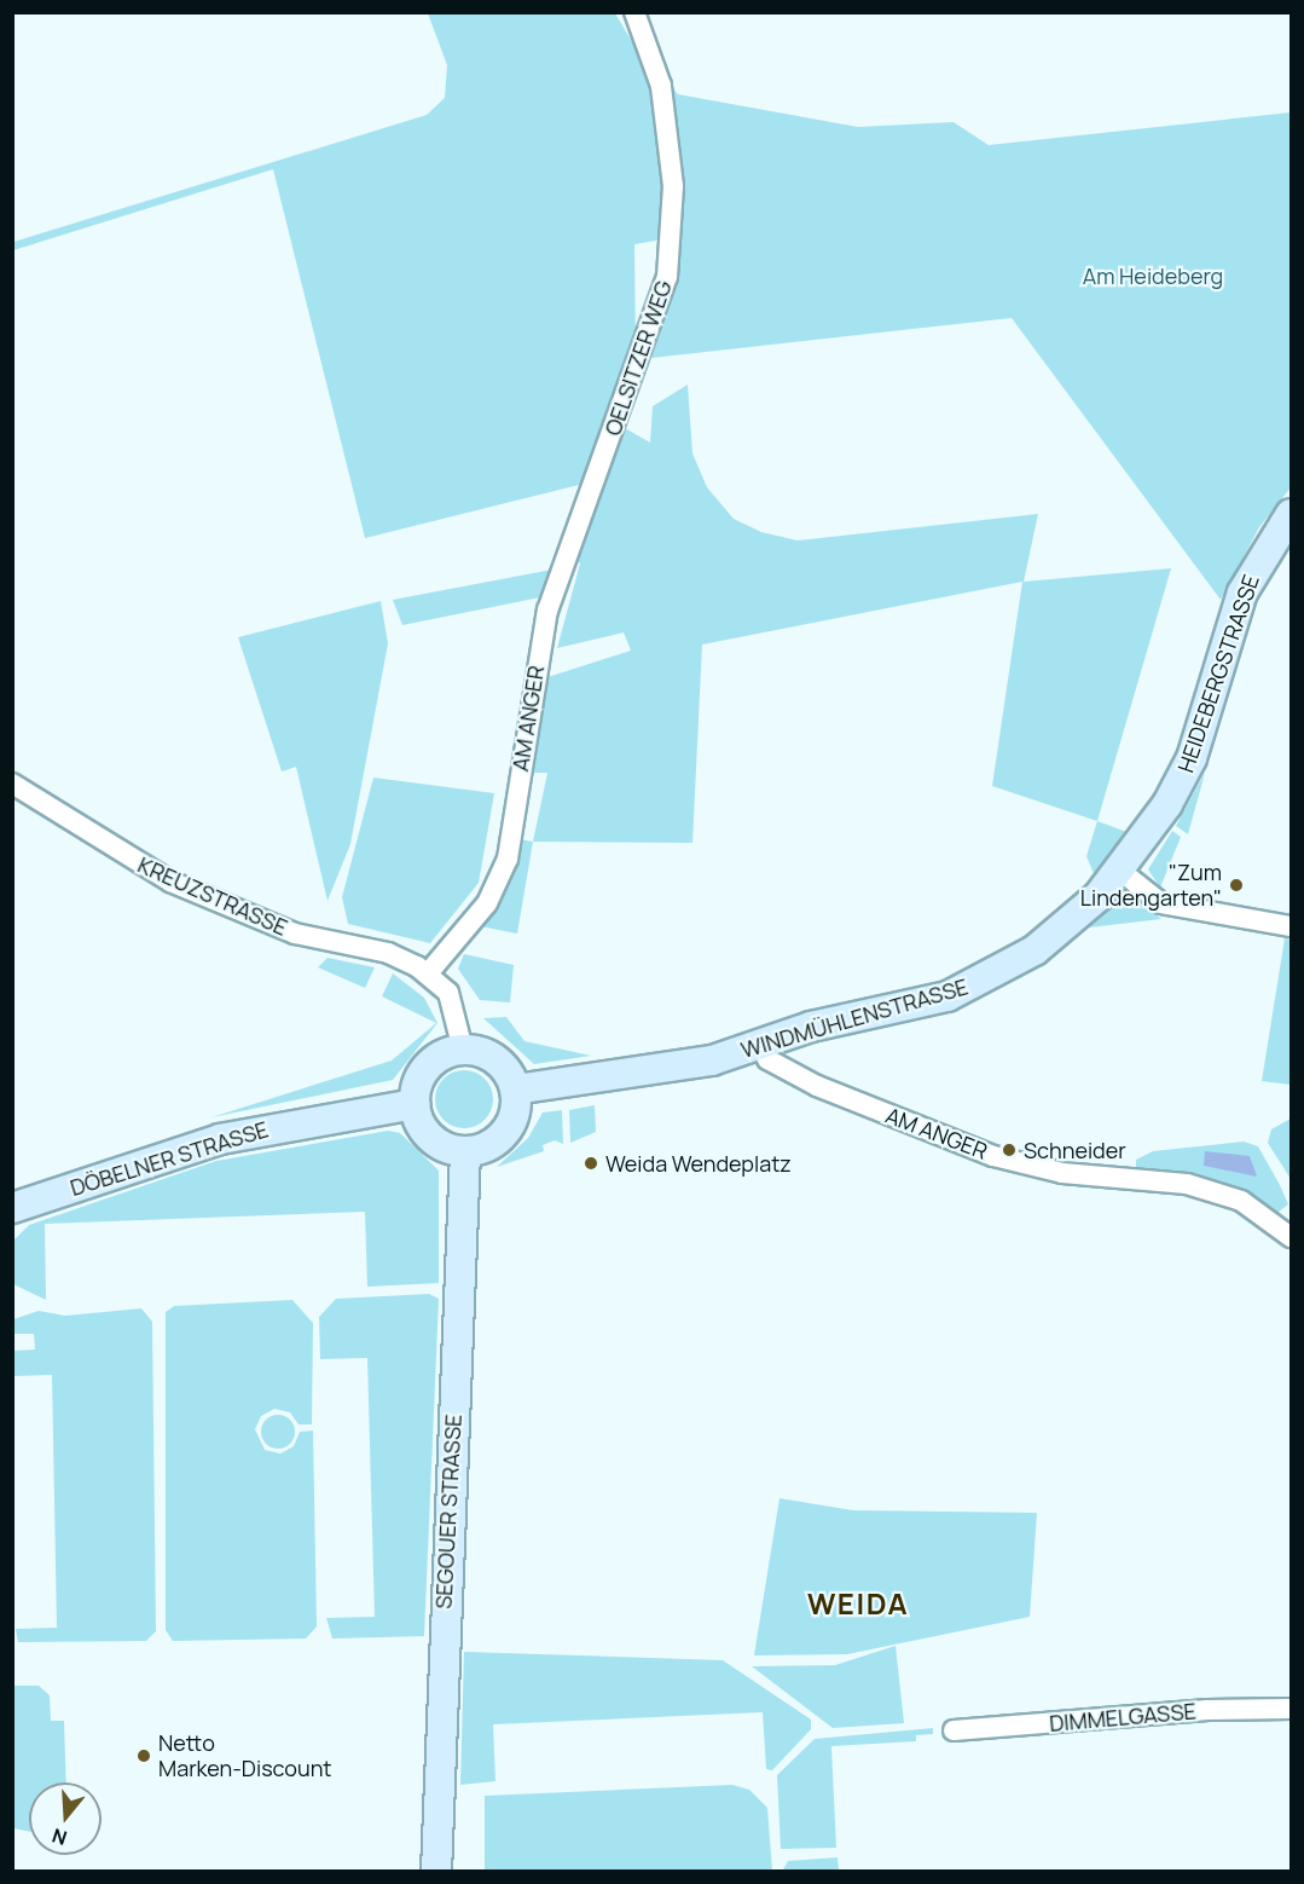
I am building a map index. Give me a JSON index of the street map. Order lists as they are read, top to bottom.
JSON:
{
  "streets": {
    "street": [
      "OELSITZER WEG",
      "HEIDEBERGSTRASSE",
      "AM ANGER",
      "KREUZSTRASSE",
      "WINDMÜHLENSTRASSE",
      "DÖBELNER STRASSE",
      "SEGOUER STRASSE",
      "DIMMELGASSE"
    ]
  },
  "crossings": [
    ["OELSITZER WEG", "AM ANGER"],
    ["HEIDEBERGSTRASSE", "WINDMÜHLENSTRASSE"],
    ["AM ANGER", "KREUZSTRASSE"],
    ["AM ANGER", "WINDMÜHLENSTRASSE"],
    ["KREUZSTRASSE", "WINDMÜHLENSTRASSE"],
    ["KREUZSTRASSE", "DÖBELNER STRASSE"],
    ["KREUZSTRASSE", "SEGOUER STRASSE"],
    ["WINDMÜHLENSTRASSE", "DÖBELNER STRASSE"],
    ["WINDMÜHLENSTRASSE", "SEGOUER STRASSE"],
    ["DÖBELNER STRASSE", "SEGOUER STRASSE"]
  ],
  "districts": ["WEIDA"],
  "parks": ["Am Heideberg"],
  "places": [
    "\"Zum Lindengarten\"",
    "Schneider",
    "Weida Wendeplatz",
    "Netto Marken-Discount"
  ],
  "north": "bottom"
}
